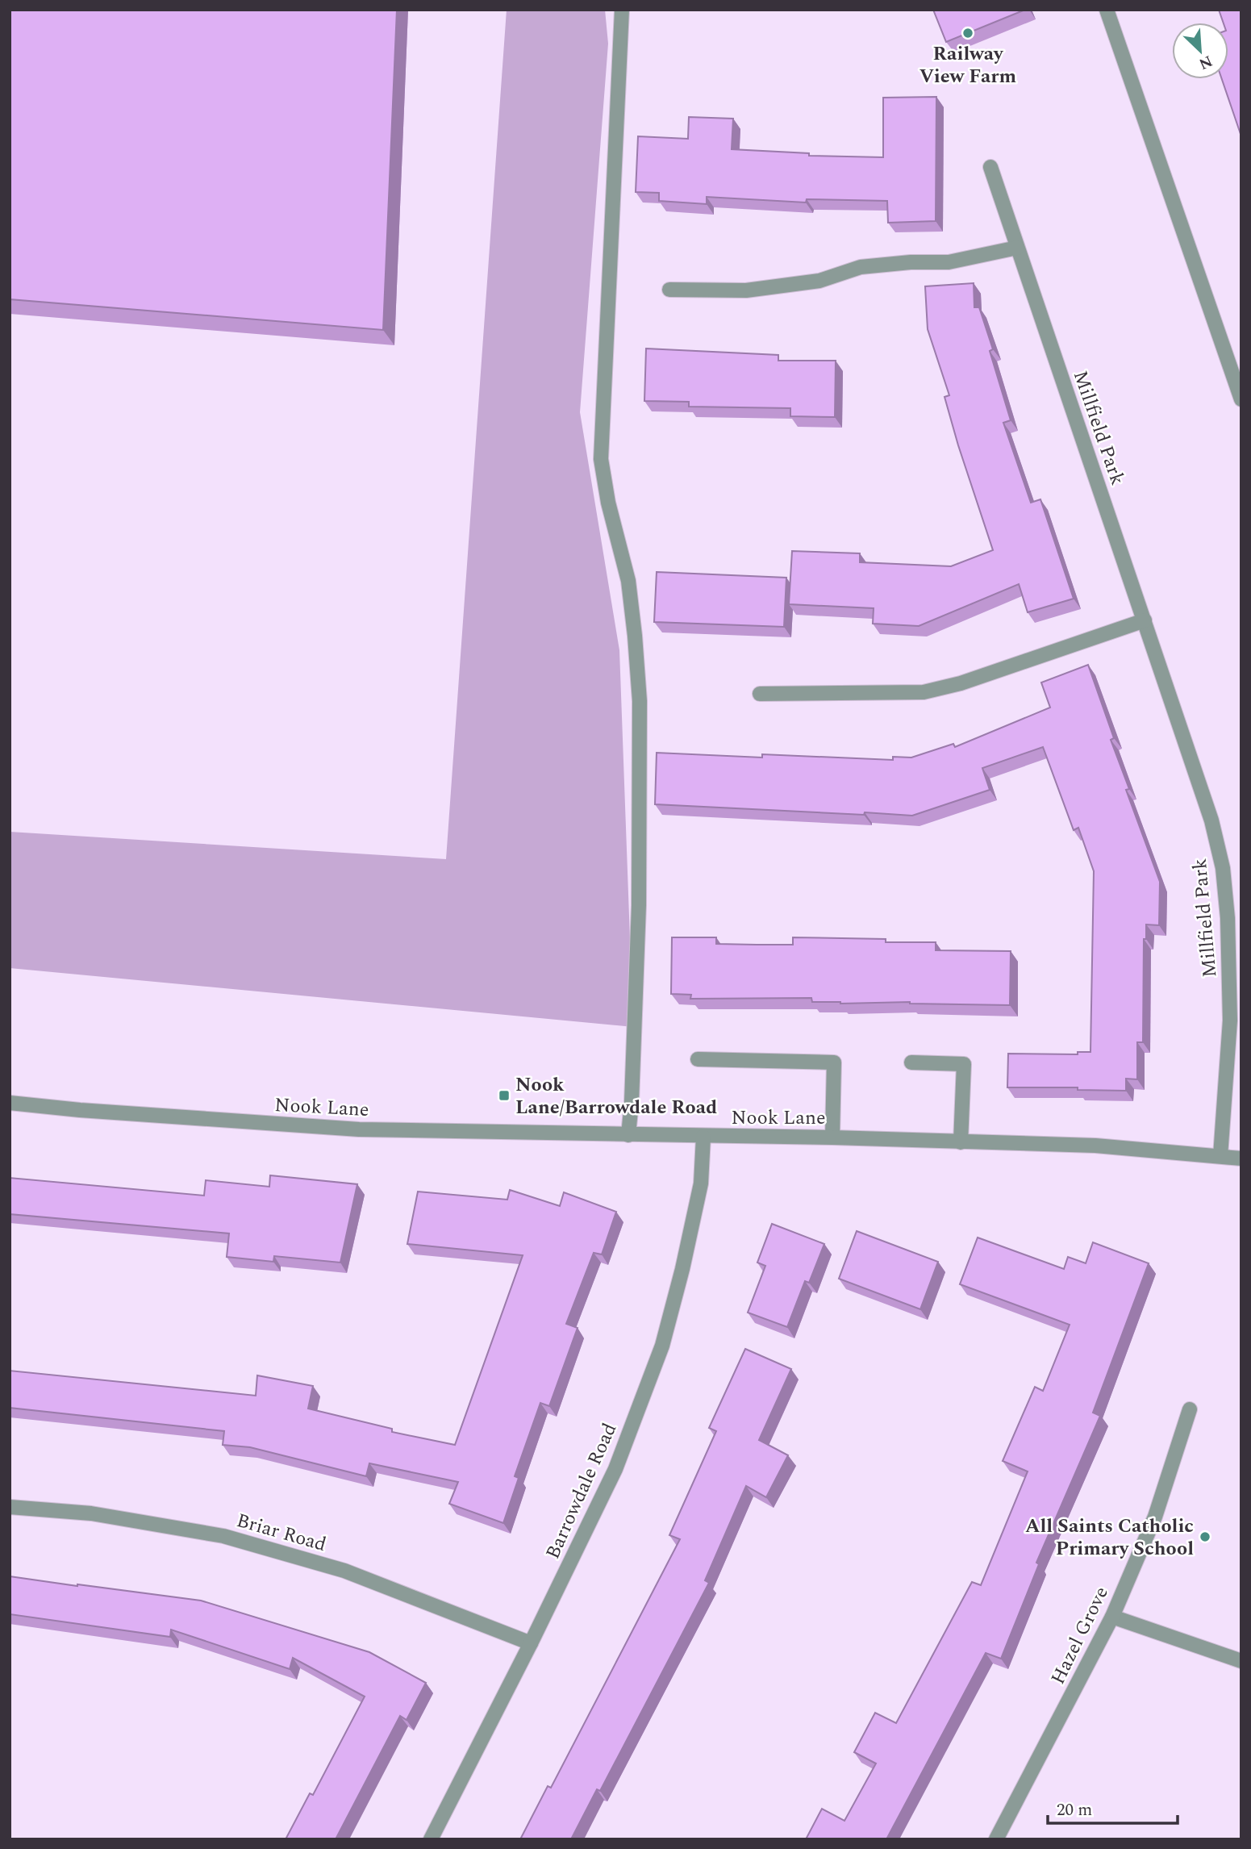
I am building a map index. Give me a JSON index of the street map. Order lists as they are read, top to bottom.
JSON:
{
  "streets": {
    "street": [
      "Millfield Park",
      "Nook Lane",
      "Barrowdale Road",
      "Briar Road",
      "Hazel Grove"
    ]
  },
  "crossings": [
    ["Millfield Park", "Nook Lane"],
    ["Nook Lane", "Barrowdale Road"],
    ["Barrowdale Road", "Briar Road"]
  ],
  "places": {
    "other": ["Railway View Farm", "All Saints Catholic Primary School"],
    "transit": ["Nook Lane/Barrowdale Road"]
  },
  "scale_bar": "20 m",
  "north": "bottom right"
}
